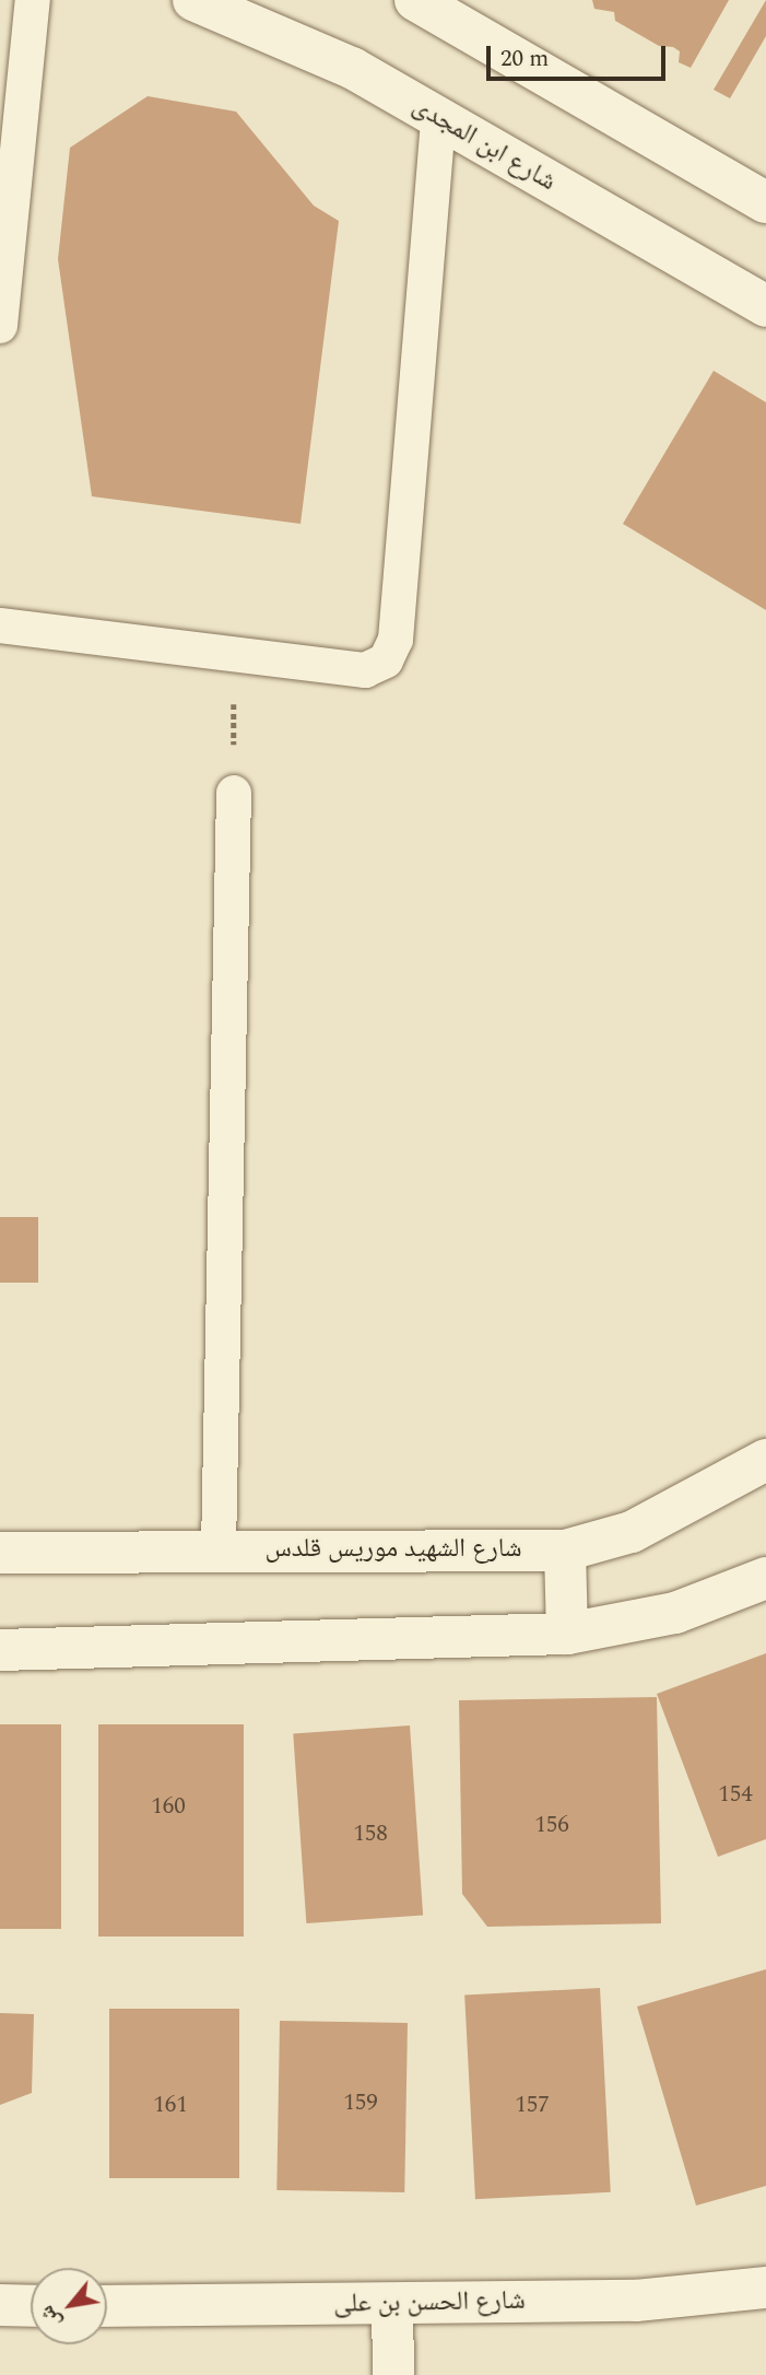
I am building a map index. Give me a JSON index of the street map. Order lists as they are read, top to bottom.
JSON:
{
  "streets": {
    "street": ["شارع ابن المجدى", "شارع الشهيد موريس قلدس", "شارع الحسن بن على"]
  },
  "house_numbers": [
    "154",
    "160",
    "156",
    "158",
    "159",
    "161",
    "157"
  ],
  "scale_bar": "20 m",
  "north": "bottom left"
}
